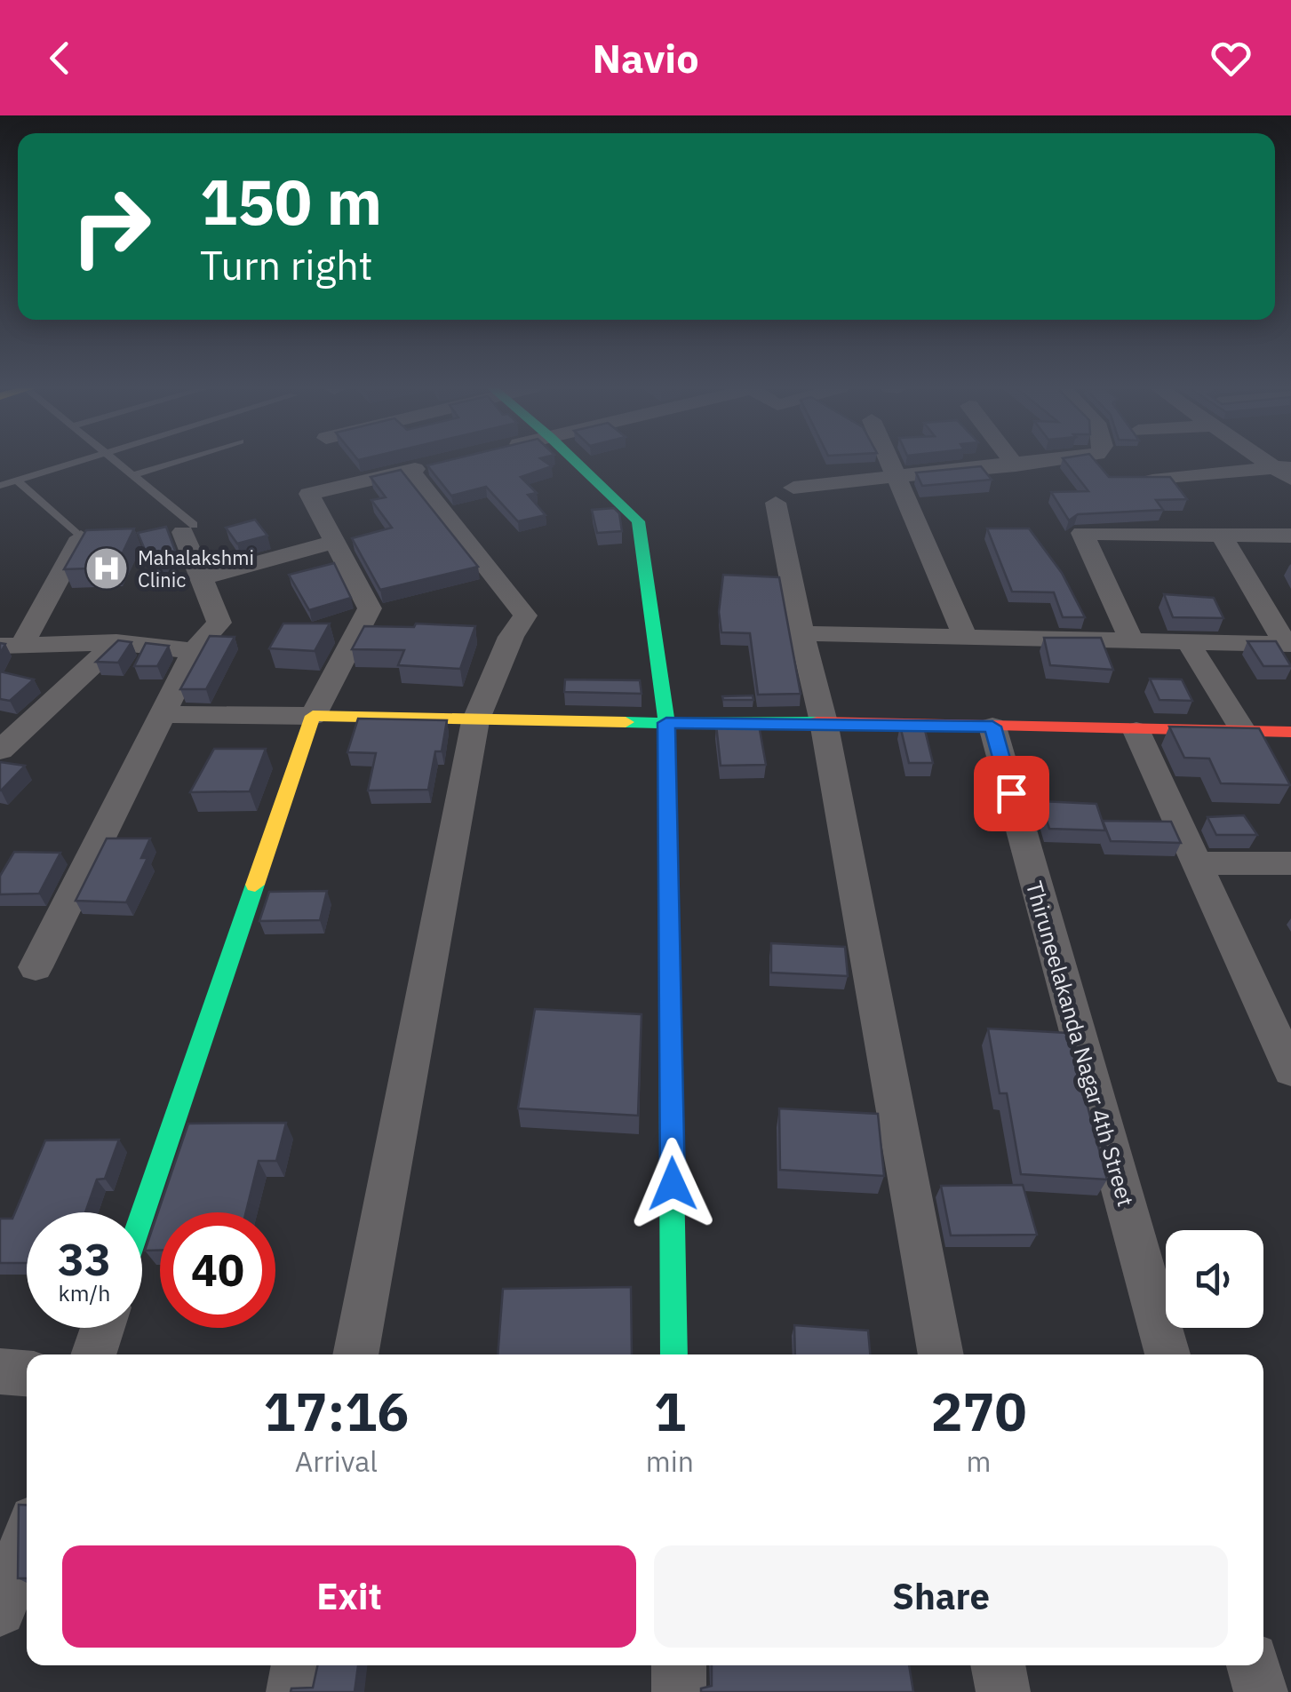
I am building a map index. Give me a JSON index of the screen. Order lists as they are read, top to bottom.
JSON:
{
  "streets": {
    "street": ["Thiruneelakanda Nagar 4th Street"]
  },
  "places": {
    "hospital": ["Mahalakshmi Clinic"]
  },
  "page": {
    "header": "Navio",
    "turn": ["150 m", "Turn right"],
    "speed": "33 km/h",
    "limit": "40",
    "eta": [
      "17:16",
      "Arrival",
      "1",
      "min",
      "270",
      "m"
    ],
    "buttons": ["Exit", "Share"]
  }
}
